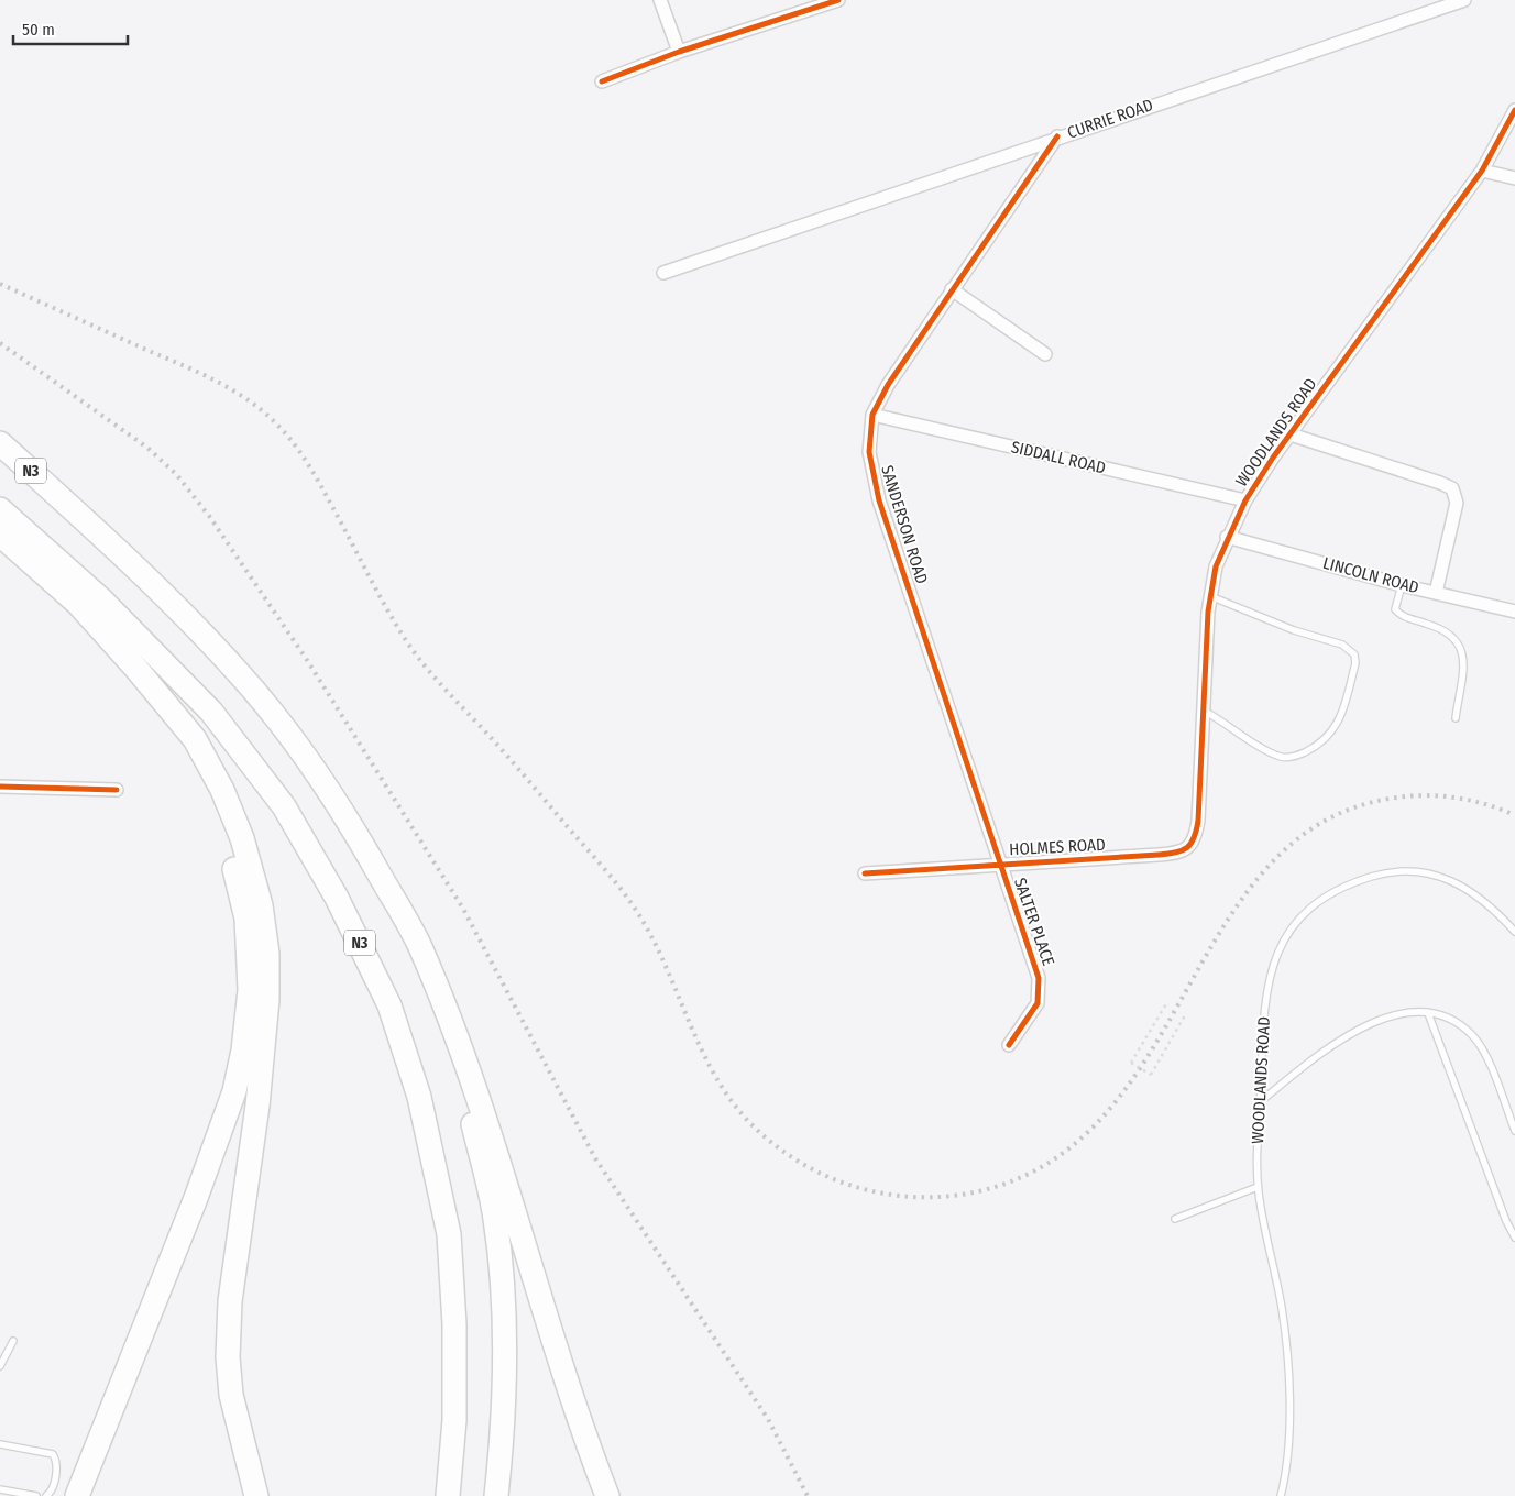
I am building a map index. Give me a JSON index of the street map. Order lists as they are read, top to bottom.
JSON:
{
  "streets": {
    "highway": ["N3"],
    "street": [
      "CURRIE ROAD",
      "WOODLANDS ROAD",
      "SIDDALL ROAD",
      "SANDERSON ROAD",
      "LINCOLN ROAD",
      "HOLMES ROAD",
      "SALTER PLACE"
    ]
  },
  "crossings": [
    ["CURRIE ROAD", "SANDERSON ROAD"],
    ["WOODLANDS ROAD", "SIDDALL ROAD"],
    ["WOODLANDS ROAD", "LINCOLN ROAD"],
    ["WOODLANDS ROAD", "HOLMES ROAD"],
    ["SIDDALL ROAD", "SANDERSON ROAD"],
    ["SANDERSON ROAD", "HOLMES ROAD"],
    ["SANDERSON ROAD", "SALTER PLACE"],
    ["HOLMES ROAD", "SALTER PLACE"]
  ],
  "scale_bar": "50 m"
}
